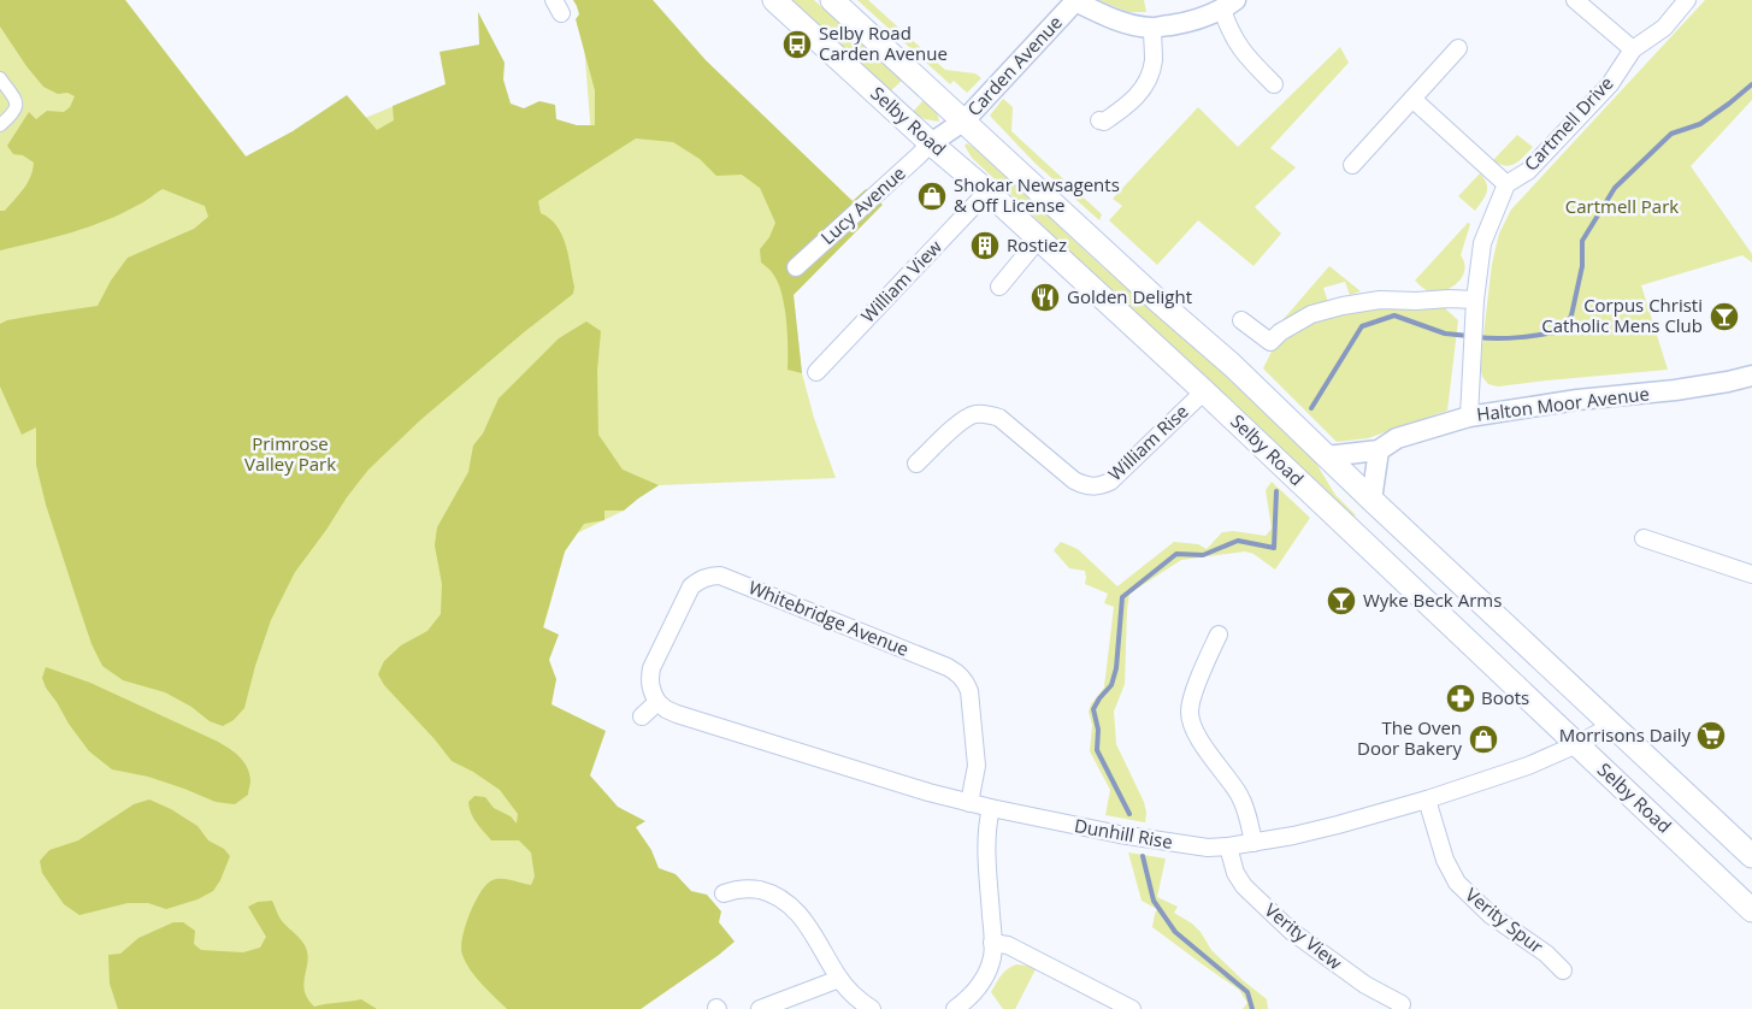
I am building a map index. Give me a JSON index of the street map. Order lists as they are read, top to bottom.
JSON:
{
  "streets": {
    "main road": ["Selby Road"],
    "street": [
      "Carden Avenue",
      "Cartmell Drive",
      "Lucy Avenue",
      "William View",
      "Halton Moor Avenue",
      "William Rise",
      "Whitebridge Avenue",
      "Dunhill Rise",
      "Verity Spur",
      "Verity View"
    ]
  },
  "crossings": [
    ["Carden Avenue", "Selby Road"],
    ["Carden Avenue", "Lucy Avenue"],
    ["Selby Road", "Lucy Avenue"],
    ["Selby Road", "William View"],
    ["Selby Road", "Halton Moor Avenue"],
    ["Selby Road", "William Rise"],
    ["Selby Road", "Dunhill Rise"],
    ["Cartmell Drive", "Halton Moor Avenue"],
    ["Whitebridge Avenue", "Dunhill Rise"],
    ["Dunhill Rise", "Verity Spur"],
    ["Dunhill Rise", "Verity View"]
  ],
  "parks": ["Cartmell Park", "Primrose Valley Park"],
  "places": {
    "bus stop": ["Selby Road Carden Avenue"],
    "shop": ["Shokar Newsagents & Off License", "The Oven Door Bakery"],
    "building": ["Rostiez"],
    "restaurant": ["Golden Delight"],
    "bar": ["Corpus Christi Catholic Mens Club", "Wyke Beck Arms"],
    "pharmacy": ["Boots"],
    "supermarket": ["Morrisons Daily"]
  }
}
